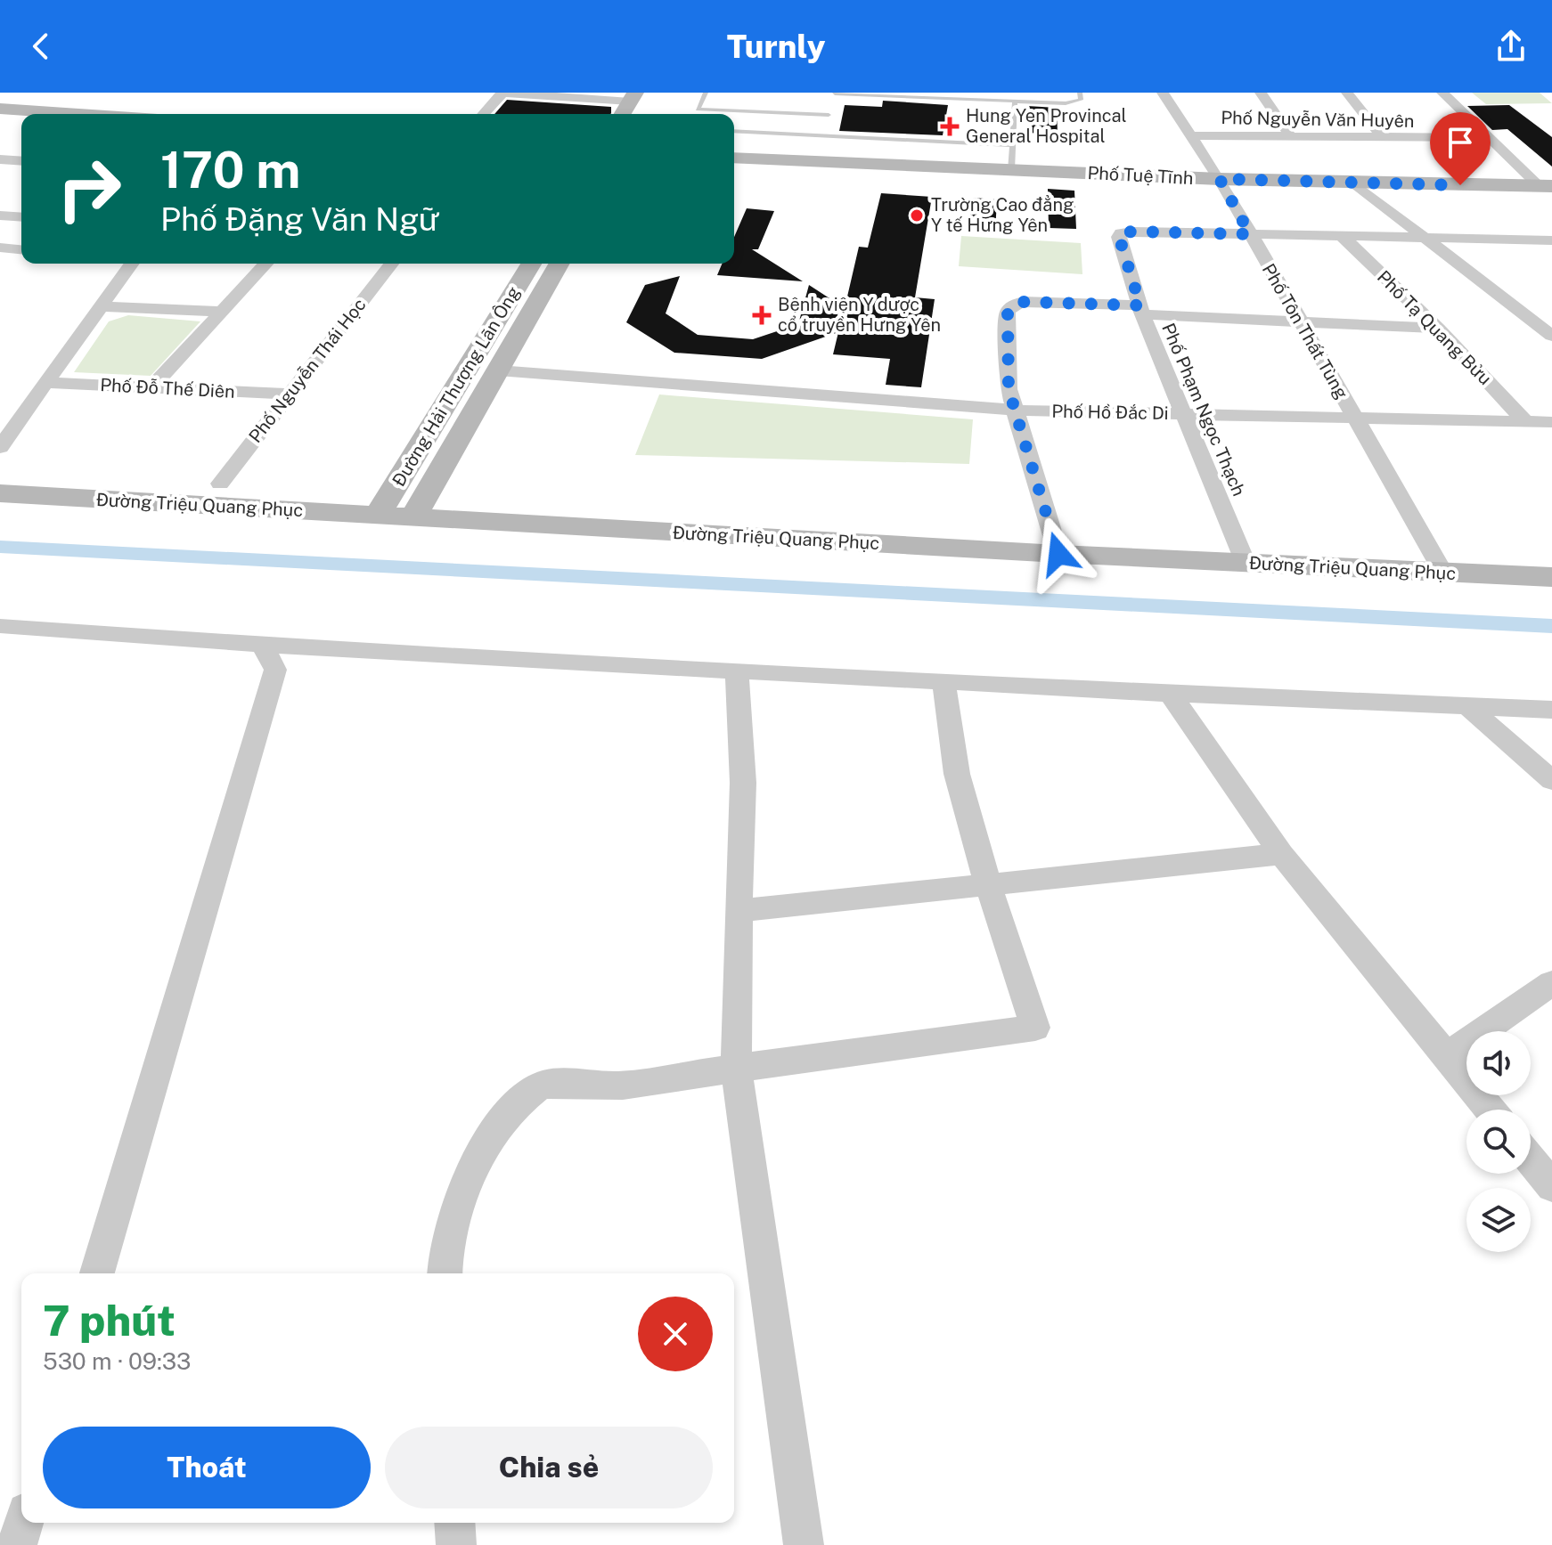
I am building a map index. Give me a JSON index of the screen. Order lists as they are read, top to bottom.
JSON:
{
  "streets": {
    "street": [
      "Phố Nguyễn Văn Huyên",
      "Phố Tuệ Tĩnh",
      "Phố Tạ Quang Bửu",
      "Phố Tôn Thất Tùng",
      "Phố Nguyễn Thái Học",
      "Đường Hải Thượng Lãn Ông",
      "Phố Đỗ Thế Diên",
      "Phố Phạm Ngọc Thạch",
      "Phố Hồ Đắc Di",
      "Đường Triệu Quang Phục"
    ]
  },
  "crossings": [
    ["Phố Nguyễn Văn Huyên", "Phố Tôn Thất Tùng"],
    ["Phố Tuệ Tĩnh", "Phố Tôn Thất Tùng"],
    ["Phố Tạ Quang Bửu", "Phố Phạm Ngọc Thạch"],
    ["Phố Tạ Quang Bửu", "Phố Hồ Đắc Di"],
    ["Phố Tôn Thất Tùng", "Phố Phạm Ngọc Thạch"],
    ["Phố Tôn Thất Tùng", "Phố Hồ Đắc Di"],
    ["Phố Tôn Thất Tùng", "Đường Triệu Quang Phục"],
    ["Phố Nguyễn Thái Học", "Phố Đỗ Thế Diên"],
    ["Phố Nguyễn Thái Học", "Đường Triệu Quang Phục"],
    ["Đường Hải Thượng Lãn Ông", "Phố Hồ Đắc Di"],
    ["Đường Hải Thượng Lãn Ông", "Đường Triệu Quang Phục"],
    ["Phố Phạm Ngọc Thạch", "Phố Hồ Đắc Di"],
    ["Phố Phạm Ngọc Thạch", "Đường Triệu Quang Phục"]
  ],
  "places": {
    "health": ["Hung Yen Provincal General Hospital", "Bệnh viện Y dược cổ truyền Hưng Yên"],
    "other": ["Trường Cao đẳng Y tế Hưng Yên"]
  },
  "page": {
    "header": "Turnly",
    "turn": ["170 m", "Phố Đặng Văn Ngữ"],
    "heading": ["7 phút", "530 m · 09:33"],
    "buttons": ["Thoát", "Chia sẻ"]
  }
}
